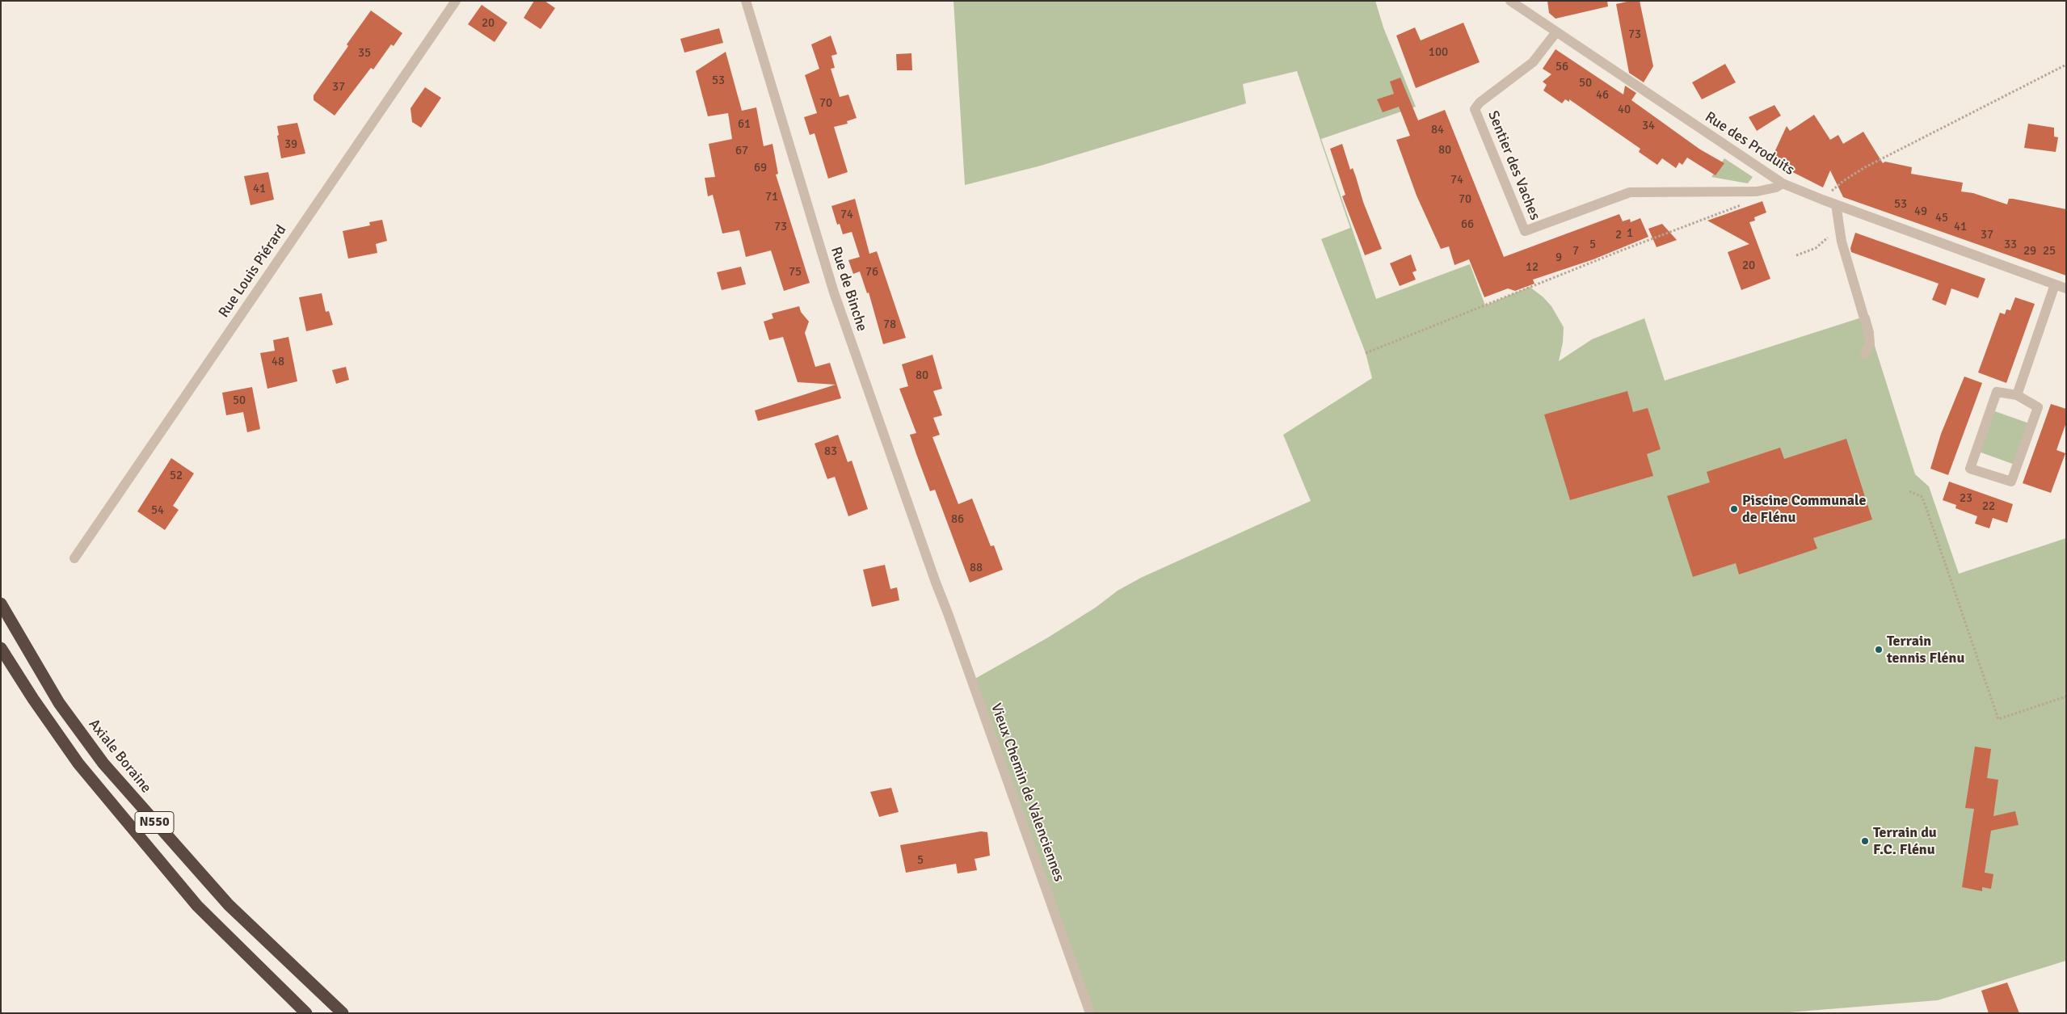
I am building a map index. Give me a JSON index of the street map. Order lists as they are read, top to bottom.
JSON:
{
  "streets": {
    "highway": ["Axiale Boraine", "N550"],
    "street": [
      "Rue des Produits",
      "Sentier des Vaches",
      "Rue Louis Piérard",
      "Rue de Binche",
      "Vieux Chemin de Valenciennes"
    ]
  },
  "crossings": [
    ["Rue des Produits", "Sentier des Vaches"],
    ["Rue de Binche", "Vieux Chemin de Valenciennes"]
  ],
  "places": ["Piscine Communale de Flénu", "Terrain tennis Flénu", "Terrain du F.C. Flénu"],
  "house_numbers": [
    "20",
    "73",
    "100",
    "35",
    "56",
    "53",
    "50",
    "37",
    "46",
    "70",
    "40",
    "61",
    "34",
    "84",
    "39",
    "80",
    "67",
    "69",
    "74",
    "41",
    "71",
    "70",
    "53",
    "49",
    "74",
    "45",
    "66",
    "73",
    "41",
    "1",
    "2",
    "37",
    "5",
    "33",
    "7",
    "29",
    "25",
    "9",
    "20",
    "12",
    "75",
    "76",
    "78",
    "48",
    "80",
    "50",
    "83",
    "52",
    "23",
    "22",
    "54",
    "86",
    "88",
    "5"
  ]
}
